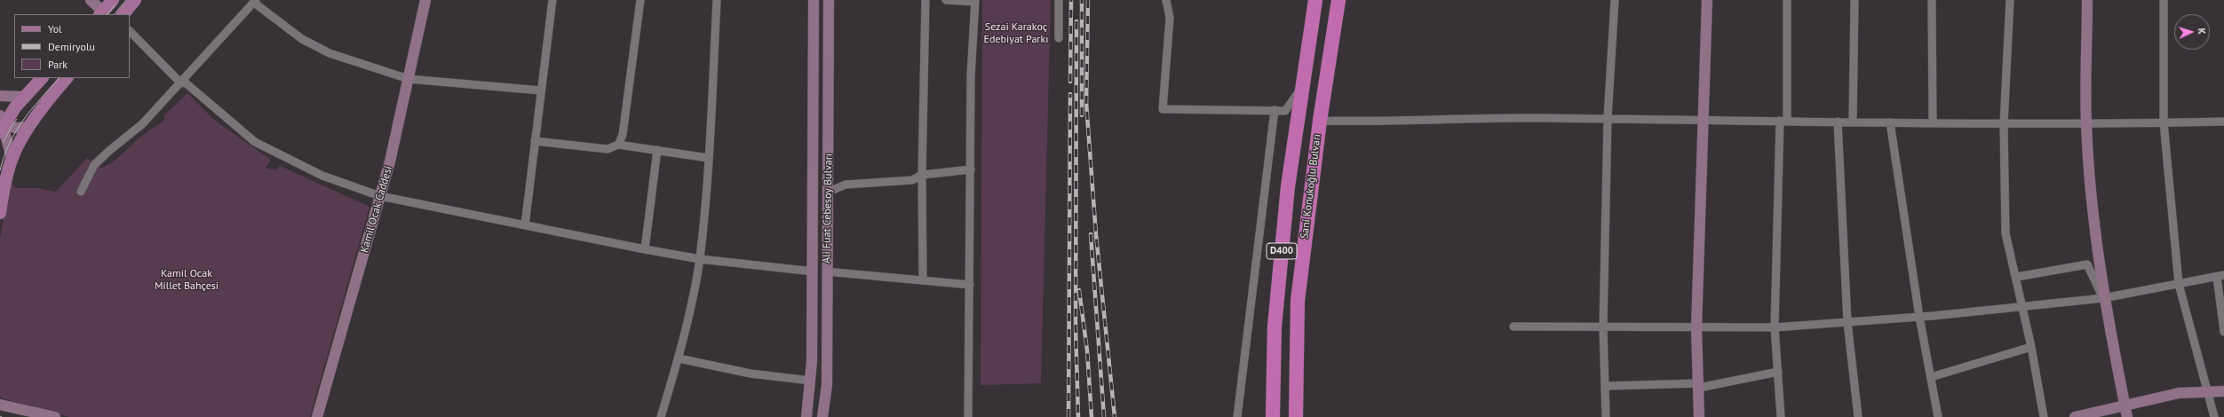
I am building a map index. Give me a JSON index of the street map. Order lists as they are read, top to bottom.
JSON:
{
  "streets": {
    "highway": ["Sani Konukoğlu Bulvarı", "D400"],
    "street": ["Ali Fuat Cebesoy Bulvarı", "Kamil Ocak Caddesi"]
  },
  "parks": ["Sezai Karakoç Edebiyat Parkı", "Kamil Ocak Millet Bahçesi"],
  "legend": ["Yol", "Demiryolu", "Park"],
  "north": "right"
}
